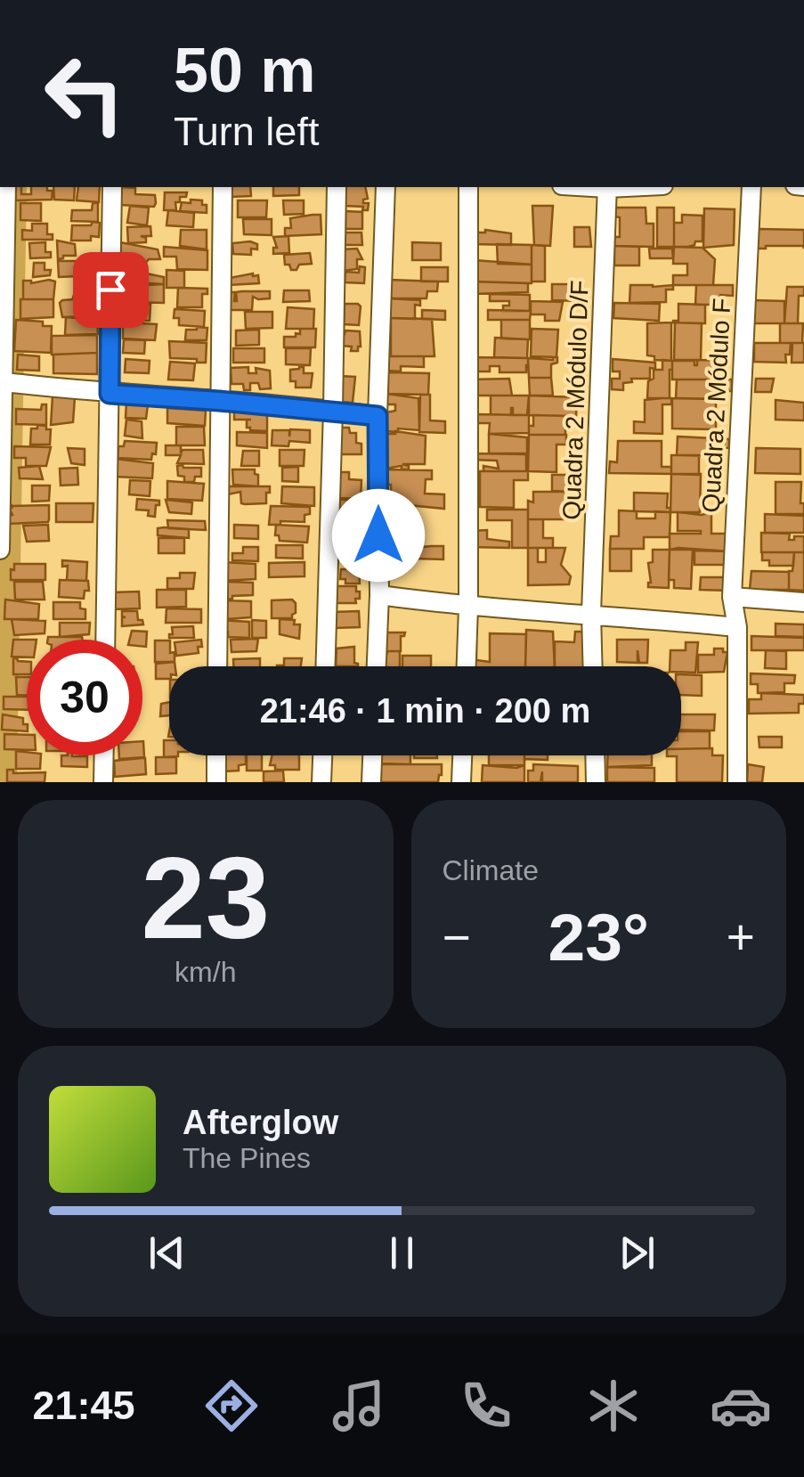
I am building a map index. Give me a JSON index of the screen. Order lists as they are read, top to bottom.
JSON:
{
  "streets": {
    "street": ["Quadra 2 Módulo D/F", "Quadra 2 Módulo F"]
  },
  "page": {
    "turn": ["50 m", "Turn left"],
    "limit": "30",
    "trip": "21:46 · 1 min · 200 m",
    "tile": [
      ["23", "km/h"],
      "Climate"
    ],
    "heat": ["−", "23°", "+"],
    "song": ["Afterglow", "The Pines"],
    "tabs": "21:45"
  }
}
